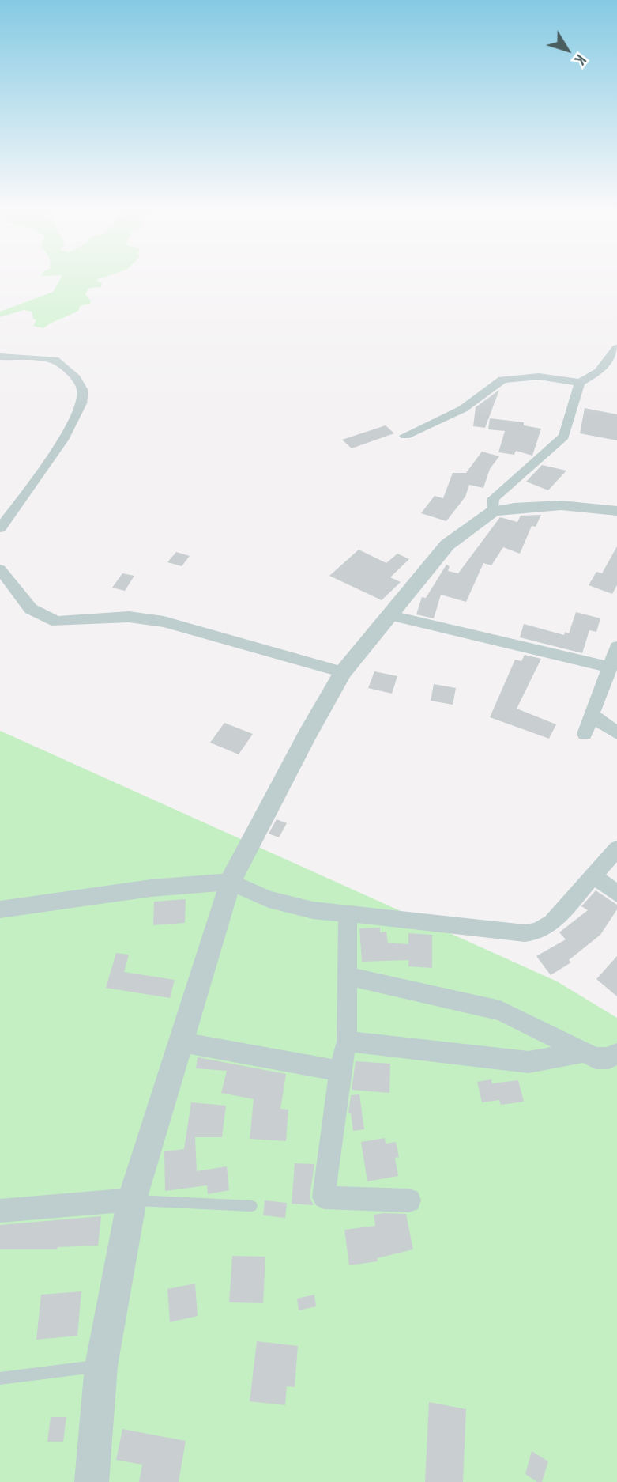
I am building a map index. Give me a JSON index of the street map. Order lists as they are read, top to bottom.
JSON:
{
  "north": "bottom right"
}
